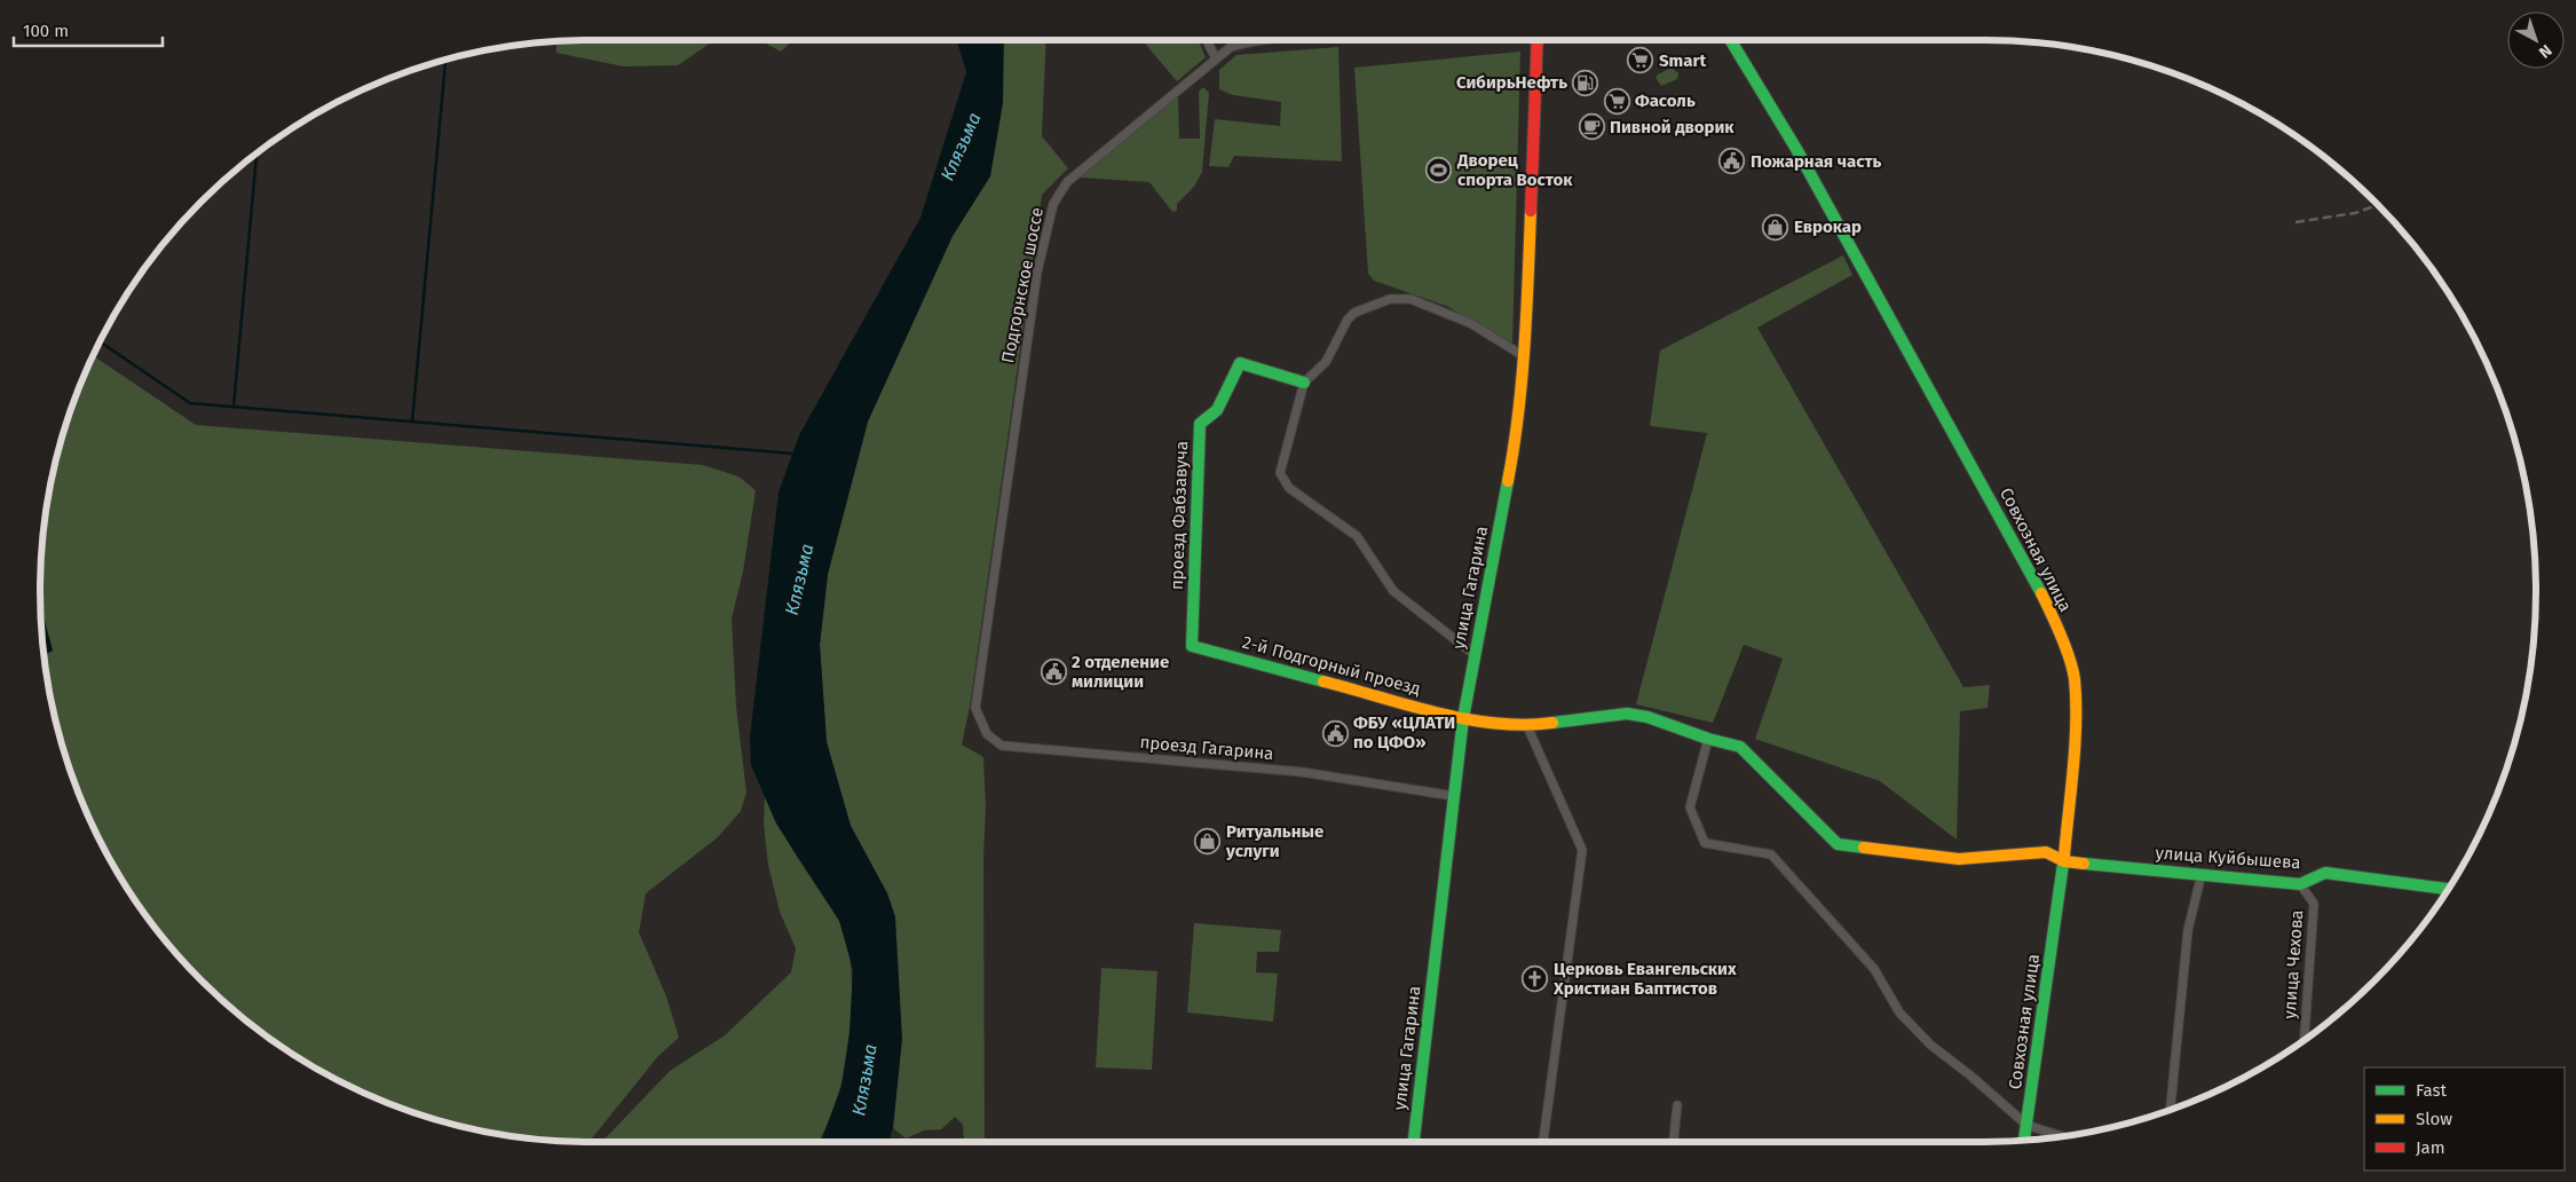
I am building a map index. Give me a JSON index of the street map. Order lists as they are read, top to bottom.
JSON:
{
  "streets": {
    "street": [
      "Подгорнское шоссе",
      "проезд Фабзавуча",
      "Совхозная улица",
      "улица Гагарина",
      "2-й Подгорный проезд",
      "проезд Гагарина",
      "улица Куйбышева",
      "улица Чехова"
    ]
  },
  "crossings": [
    ["Подгорнское шоссе", "проезд Гагарина"],
    ["проезд Фабзавуча", "2-й Подгорный проезд"],
    ["Совхозная улица", "улица Куйбышева"],
    ["улица Гагарина", "2-й Подгорный проезд"],
    ["улица Гагарина", "проезд Гагарина"],
    ["2-й Подгорный проезд", "улица Куйбышева"],
    ["улица Куйбышева", "улица Чехова"]
  ],
  "water": ["Клязьма"],
  "places": {
    "supermarket": ["Smart", "Фасоль"],
    "fuel station": ["СибирьНефть"],
    "cafe": ["Пивной дворик"],
    "public building": ["Пожарная часть", "2 отделение милиции", "ФБУ «ЦЛАТИ по ЦФО»"],
    "sports": ["Дворец спорта Восток"],
    "shop": ["Еврокар", "Ритуальные услуги"],
    "church": ["Церковь Евангельских Христиан Баптистов"]
  },
  "legend": ["Fast", "Slow", "Jam"],
  "scale_bar": "100 m",
  "north": "bottom right"
}
